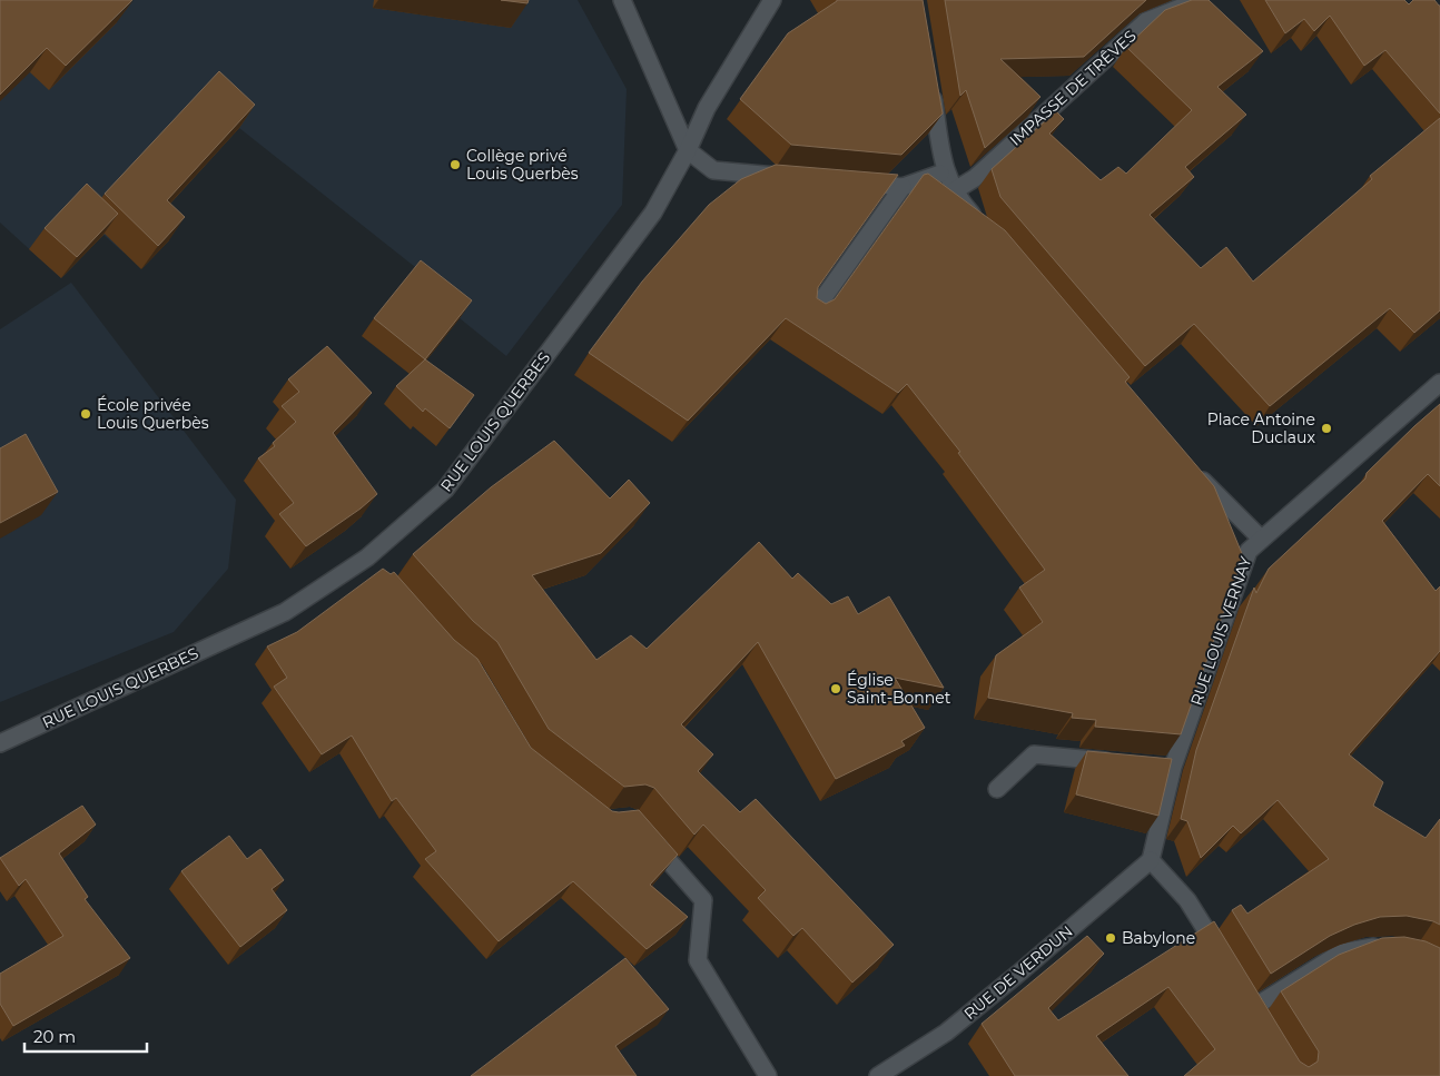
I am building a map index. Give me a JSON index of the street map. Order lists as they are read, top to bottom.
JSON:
{
  "streets": {
    "street": [
      "IMPASSE DE TRÊVES",
      "RUE LOUIS QUERBES",
      "RUE LOUIS VERNAY",
      "RUE DE VERDUN"
    ]
  },
  "crossings": [
    ["RUE LOUIS VERNAY", "RUE DE VERDUN"]
  ],
  "places": [
    "Collège privé Louis Querbès",
    "École privée Louis Querbès",
    "Place Antoine Duclaux",
    "Église Saint-Bonnet",
    "Babylone"
  ],
  "scale_bar": "20 m"
}
